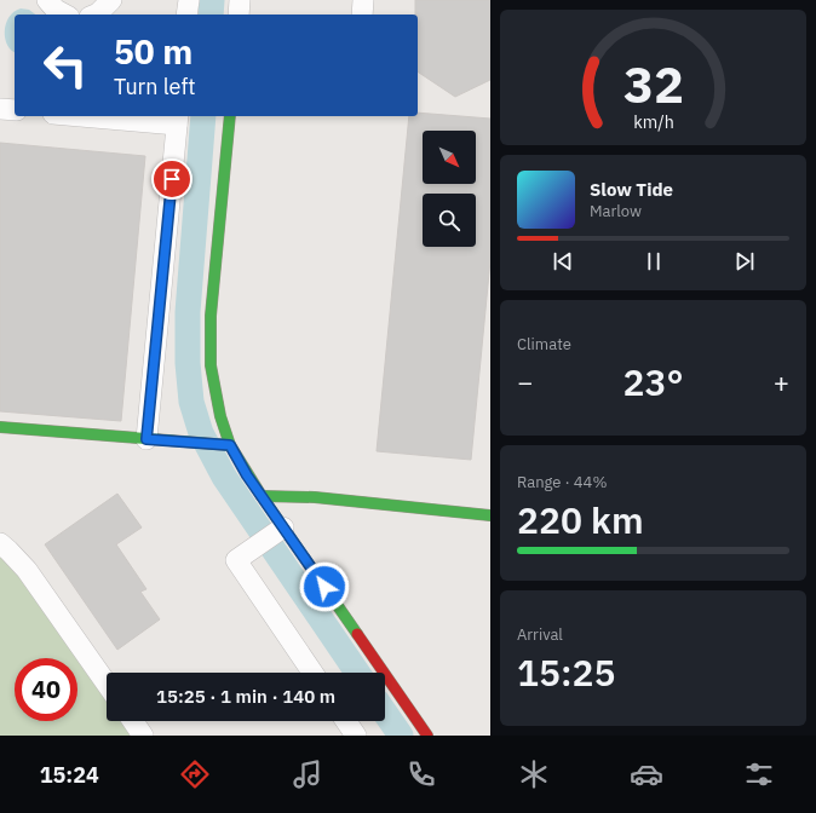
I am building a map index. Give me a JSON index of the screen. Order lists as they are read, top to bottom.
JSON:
{
  "north": "bottom right",
  "page": {
    "turn": ["50 m", "Turn left"],
    "song": ["Slow Tide", "Marlow"],
    "tile": [
      "Climate",
      ["Range · 44%", "220 km"],
      ["Arrival", "15:25"]
    ],
    "heat": ["−", "23°", "+"],
    "limit": "40",
    "trip": "15:25 · 1 min · 140 m",
    "tabs": "15:24",
    "gauge": ["32", "km/h"]
  }
}
